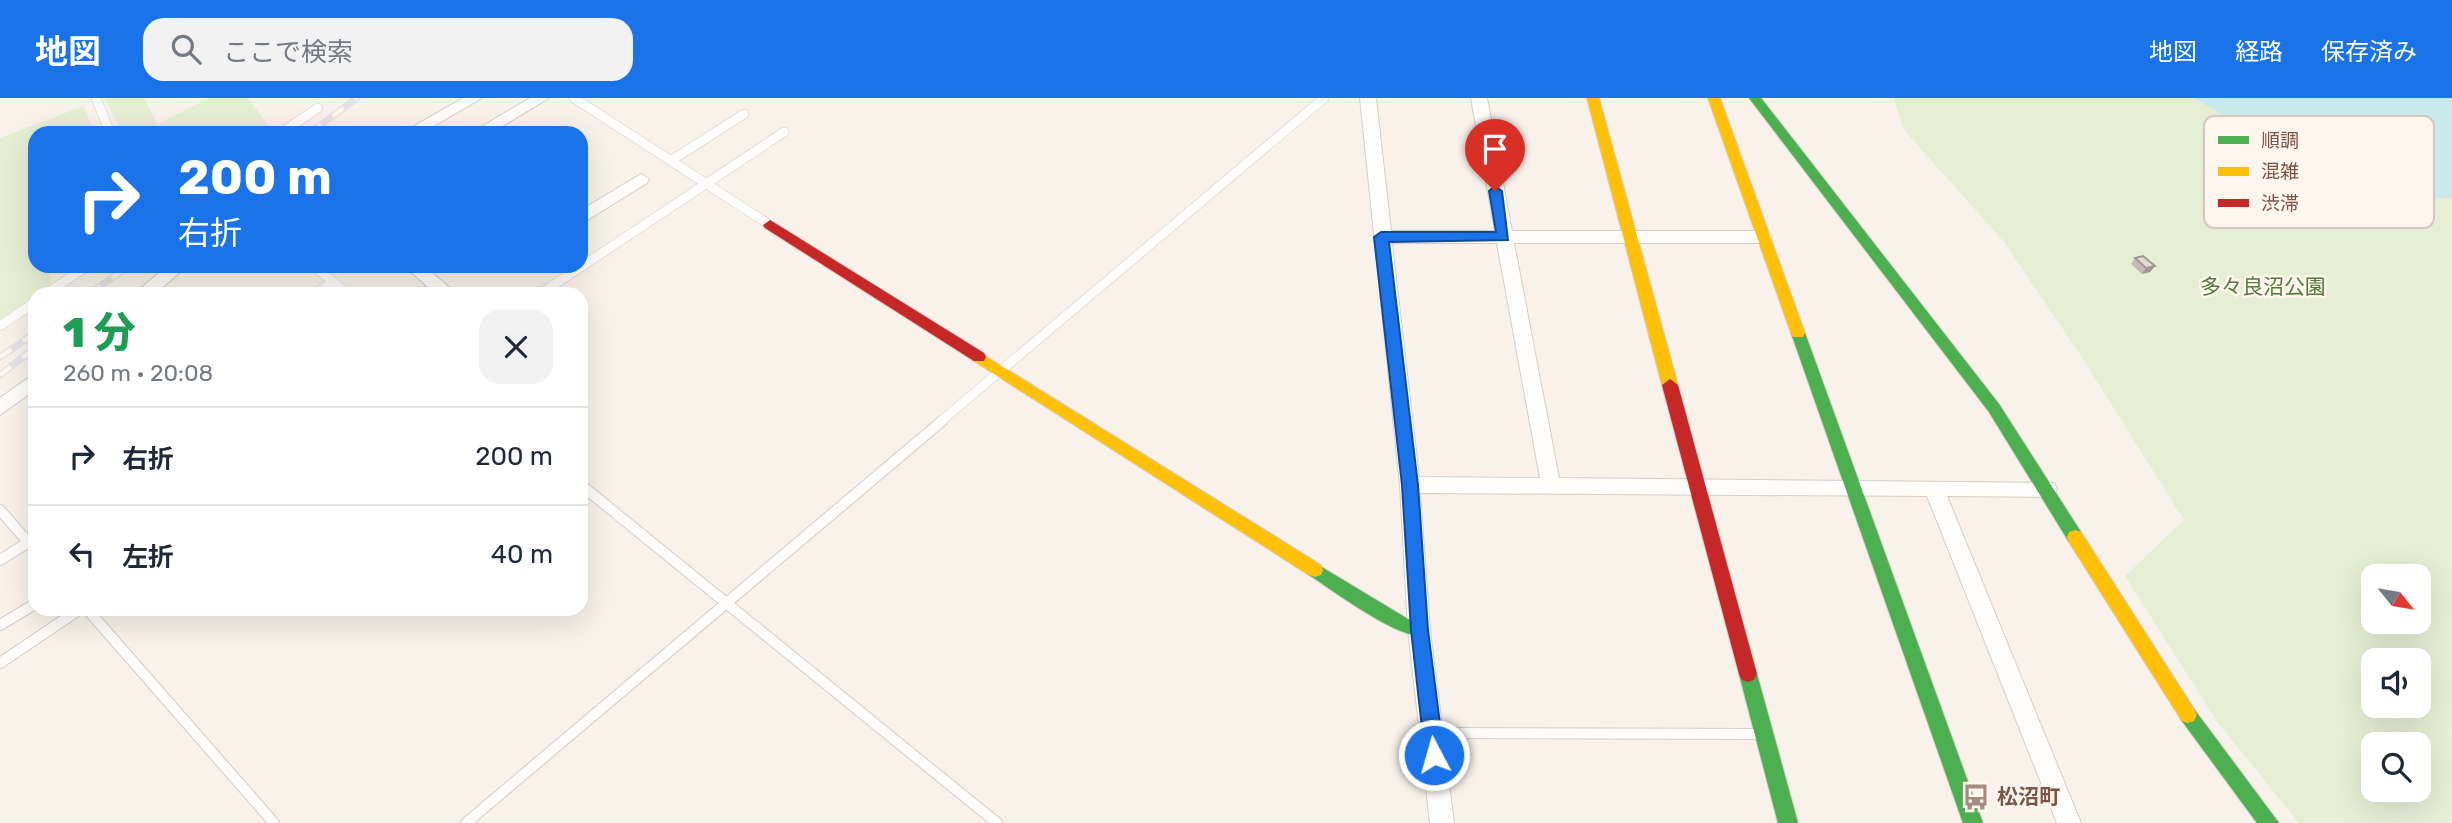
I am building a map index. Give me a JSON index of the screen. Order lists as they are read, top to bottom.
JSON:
{
  "parks": ["多々良沼公園"],
  "places": {
    "bus stop": ["松沼町"]
  },
  "legend": ["順調", "混雑", "渋滞"],
  "north": "bottom right",
  "page": {
    "header": "地図",
    "search": "ここで検索",
    "nav": ["地図", "経路", "保存済み"],
    "turn": ["200 m", "右折"],
    "heading": ["1 分", "260 m · 20:08"],
    "list": [
      {
        "name": "右折",
        "value": "200 m"
      },
      {
        "name": "左折",
        "value": "40 m"
      }
    ]
  }
}
